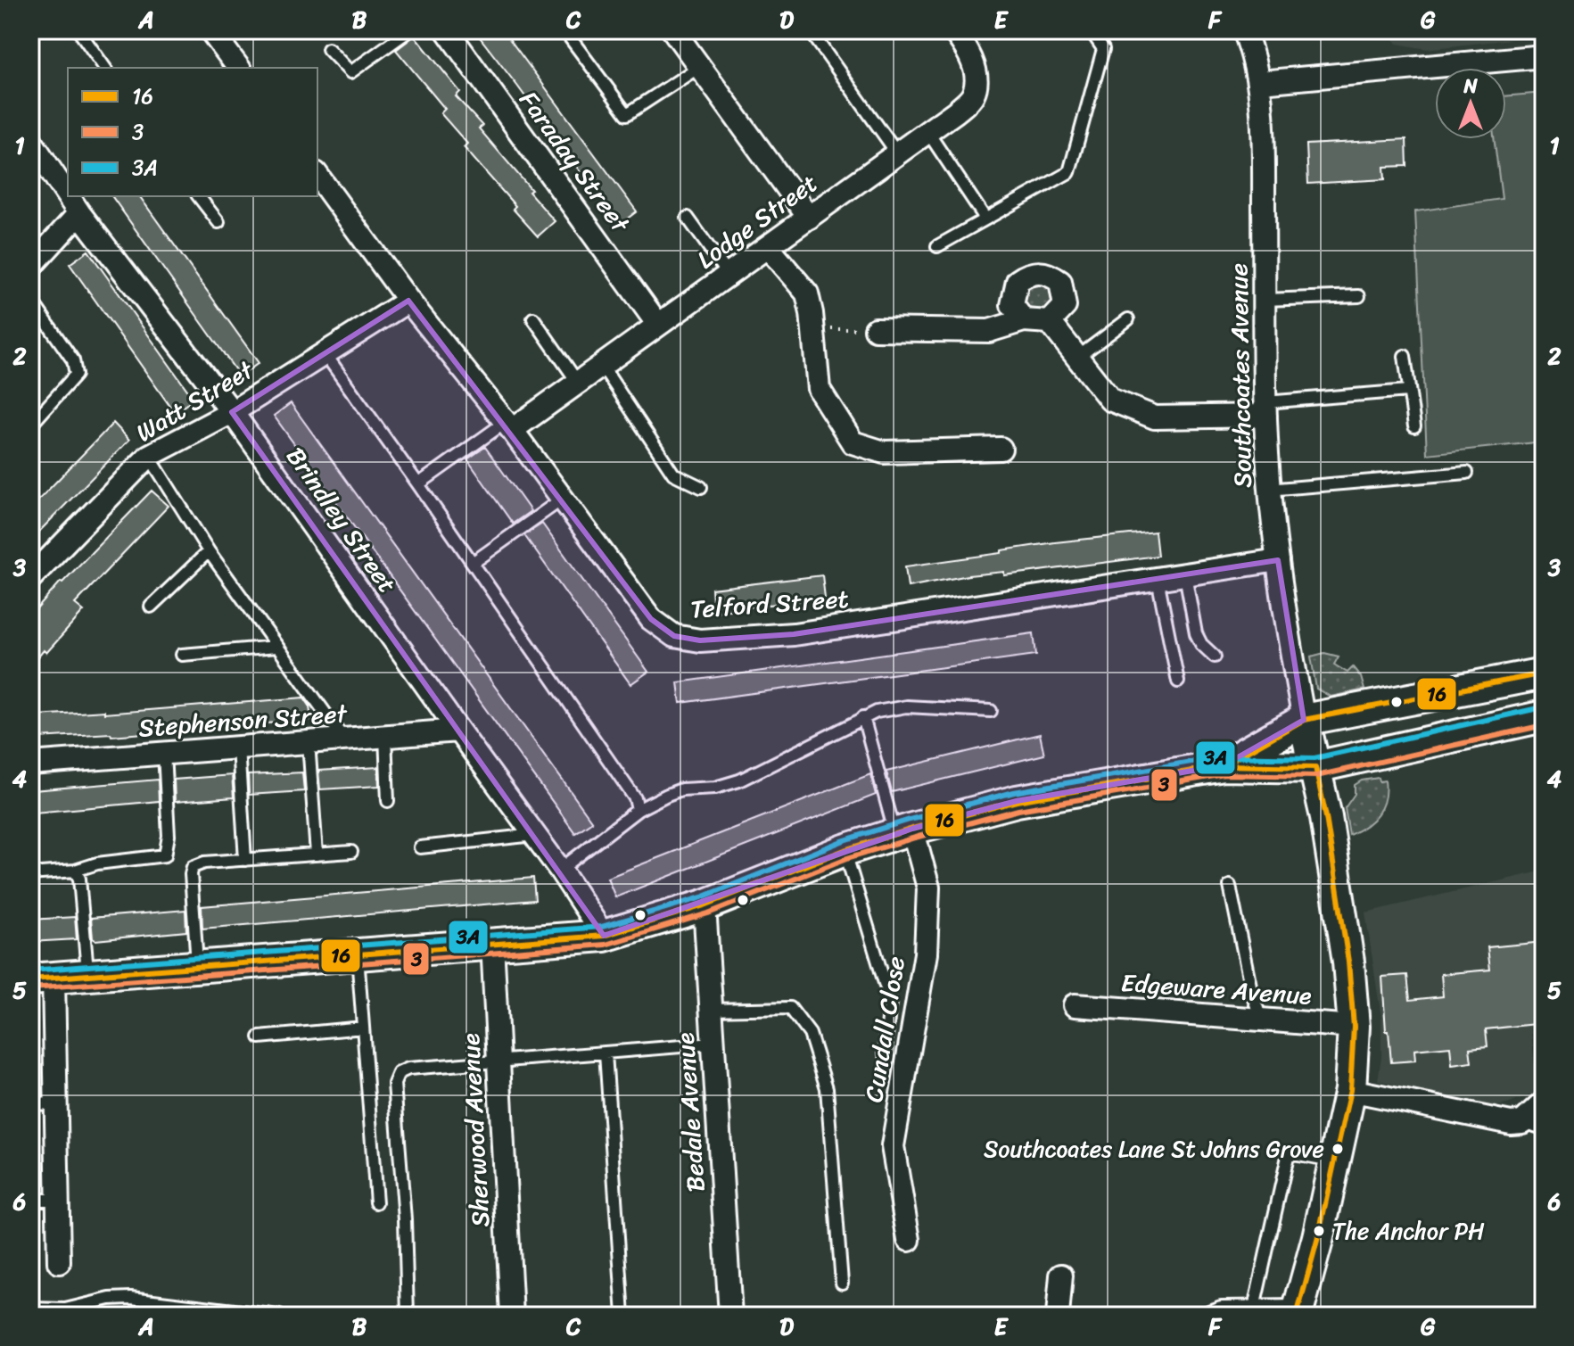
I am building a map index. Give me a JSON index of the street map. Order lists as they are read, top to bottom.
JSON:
{
  "streets": {
    "street": [
      "Faraday Street",
      "Lodge Street",
      "Southcoates Avenue",
      "Watt Street",
      "Brindley Street",
      "Telford Street",
      "Stephenson Street",
      "Edgeware Avenue",
      "Cundall Close",
      "Bedale Avenue",
      "Sherwood Avenue"
    ]
  },
  "crossings": [
    ["Faraday Street", "Lodge Street"],
    ["Lodge Street", "Telford Street"],
    ["Southcoates Avenue", "Telford Street"],
    ["Watt Street", "Brindley Street"],
    ["Watt Street", "Telford Street"],
    ["Brindley Street", "Stephenson Street"]
  ],
  "places": ["Southcoates Lane St Johns Grove", "The Anchor PH"],
  "lines": ["transit line 16", "transit line 3A", "transit line 3"],
  "legend": ["16", "3", "3A"],
  "north": "top",
  "grid": {
    "columns": [
      "A",
      "B",
      "C",
      "D",
      "E",
      "F",
      "G"
    ],
    "rows": [
      "1",
      "2",
      "3",
      "4",
      "5",
      "6"
    ]
  }
}
